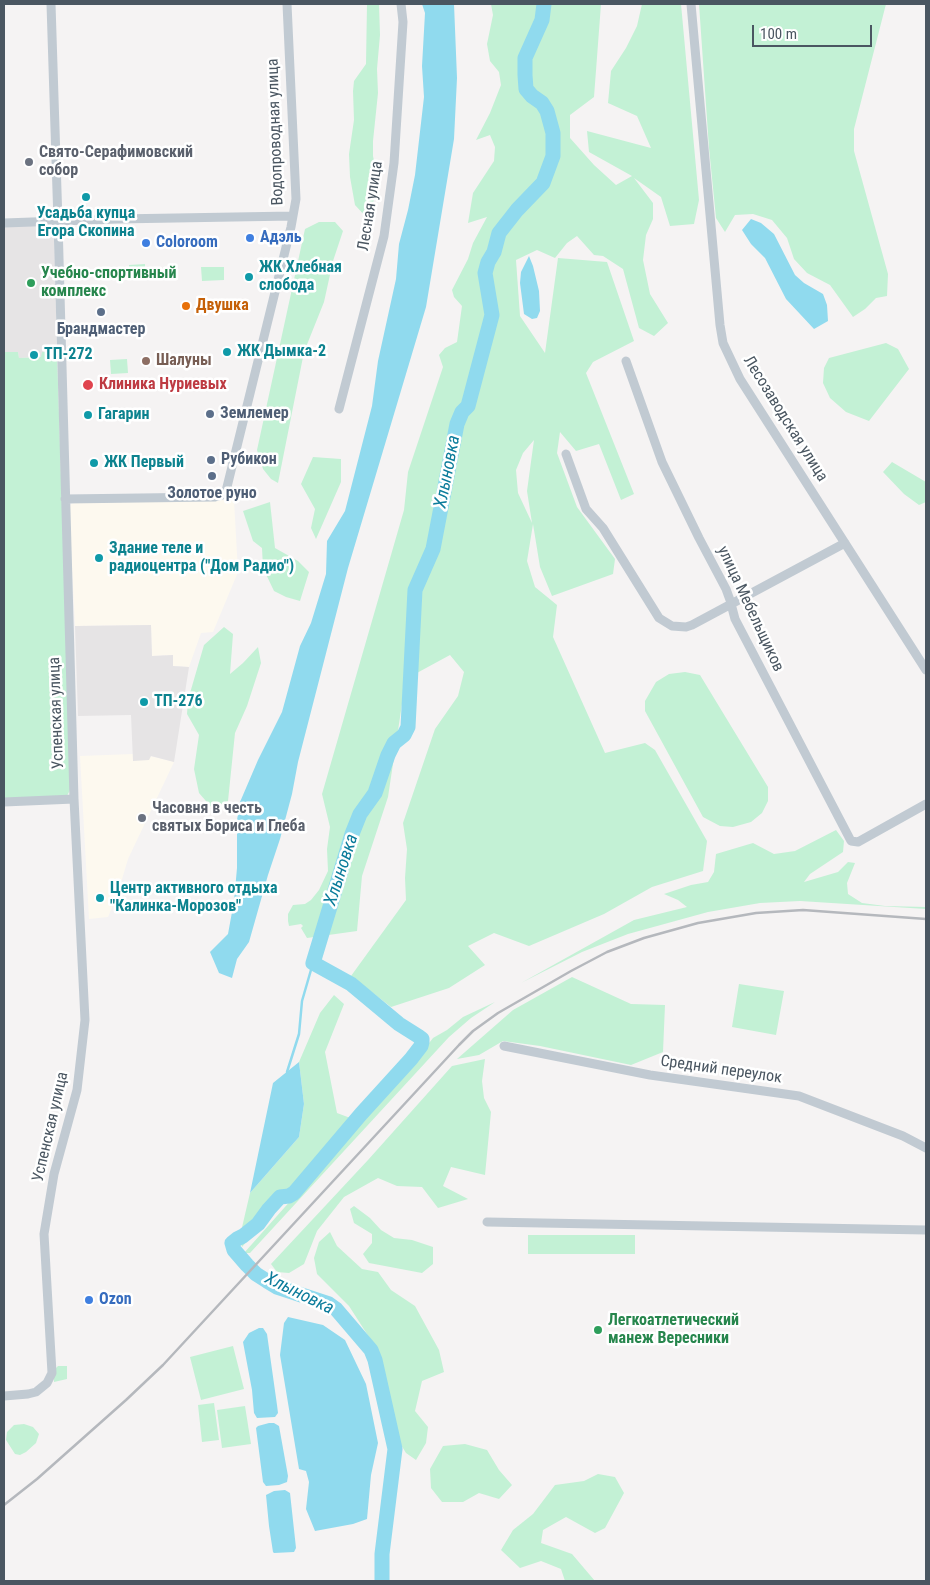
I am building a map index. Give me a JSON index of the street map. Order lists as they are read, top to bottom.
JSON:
{
  "streets": {
    "street": [
      "Водопроводная улица",
      "Лесная улица",
      "Лесозаводская улица",
      "улица Мебельщиков",
      "Успенская улица",
      "Средний переулок"
    ]
  },
  "crossings": [
    ["Водопроводная улица", "Успенская улица"]
  ],
  "water": ["Хлыновка"],
  "places": [
    "Свято-Серафимовский собор",
    "Усадьба купца Егора Скопина",
    "Адэль",
    "Coloroom",
    "ЖК Хлебная слобода",
    "Учебно-спортивный комплекс",
    "Двушка",
    "Брандмастер",
    "ЖК Дымка-2",
    "ТП-272",
    "Шалуны",
    "Клиника Нуриевых",
    "Землемер",
    "Гагарин",
    "Рубикон",
    "ЖК Первый",
    "Золотое руно",
    "Здание теле и радиоцентра (\"Дом Радио\")",
    "ТП-276",
    "Часовня в честь святых Бориса и Глеба",
    "Центр активного отдыха \"Калинка-Морозов\"",
    "Ozon",
    "Легкоатлетический манеж Вересники"
  ],
  "scale_bar": "100 m"
}
